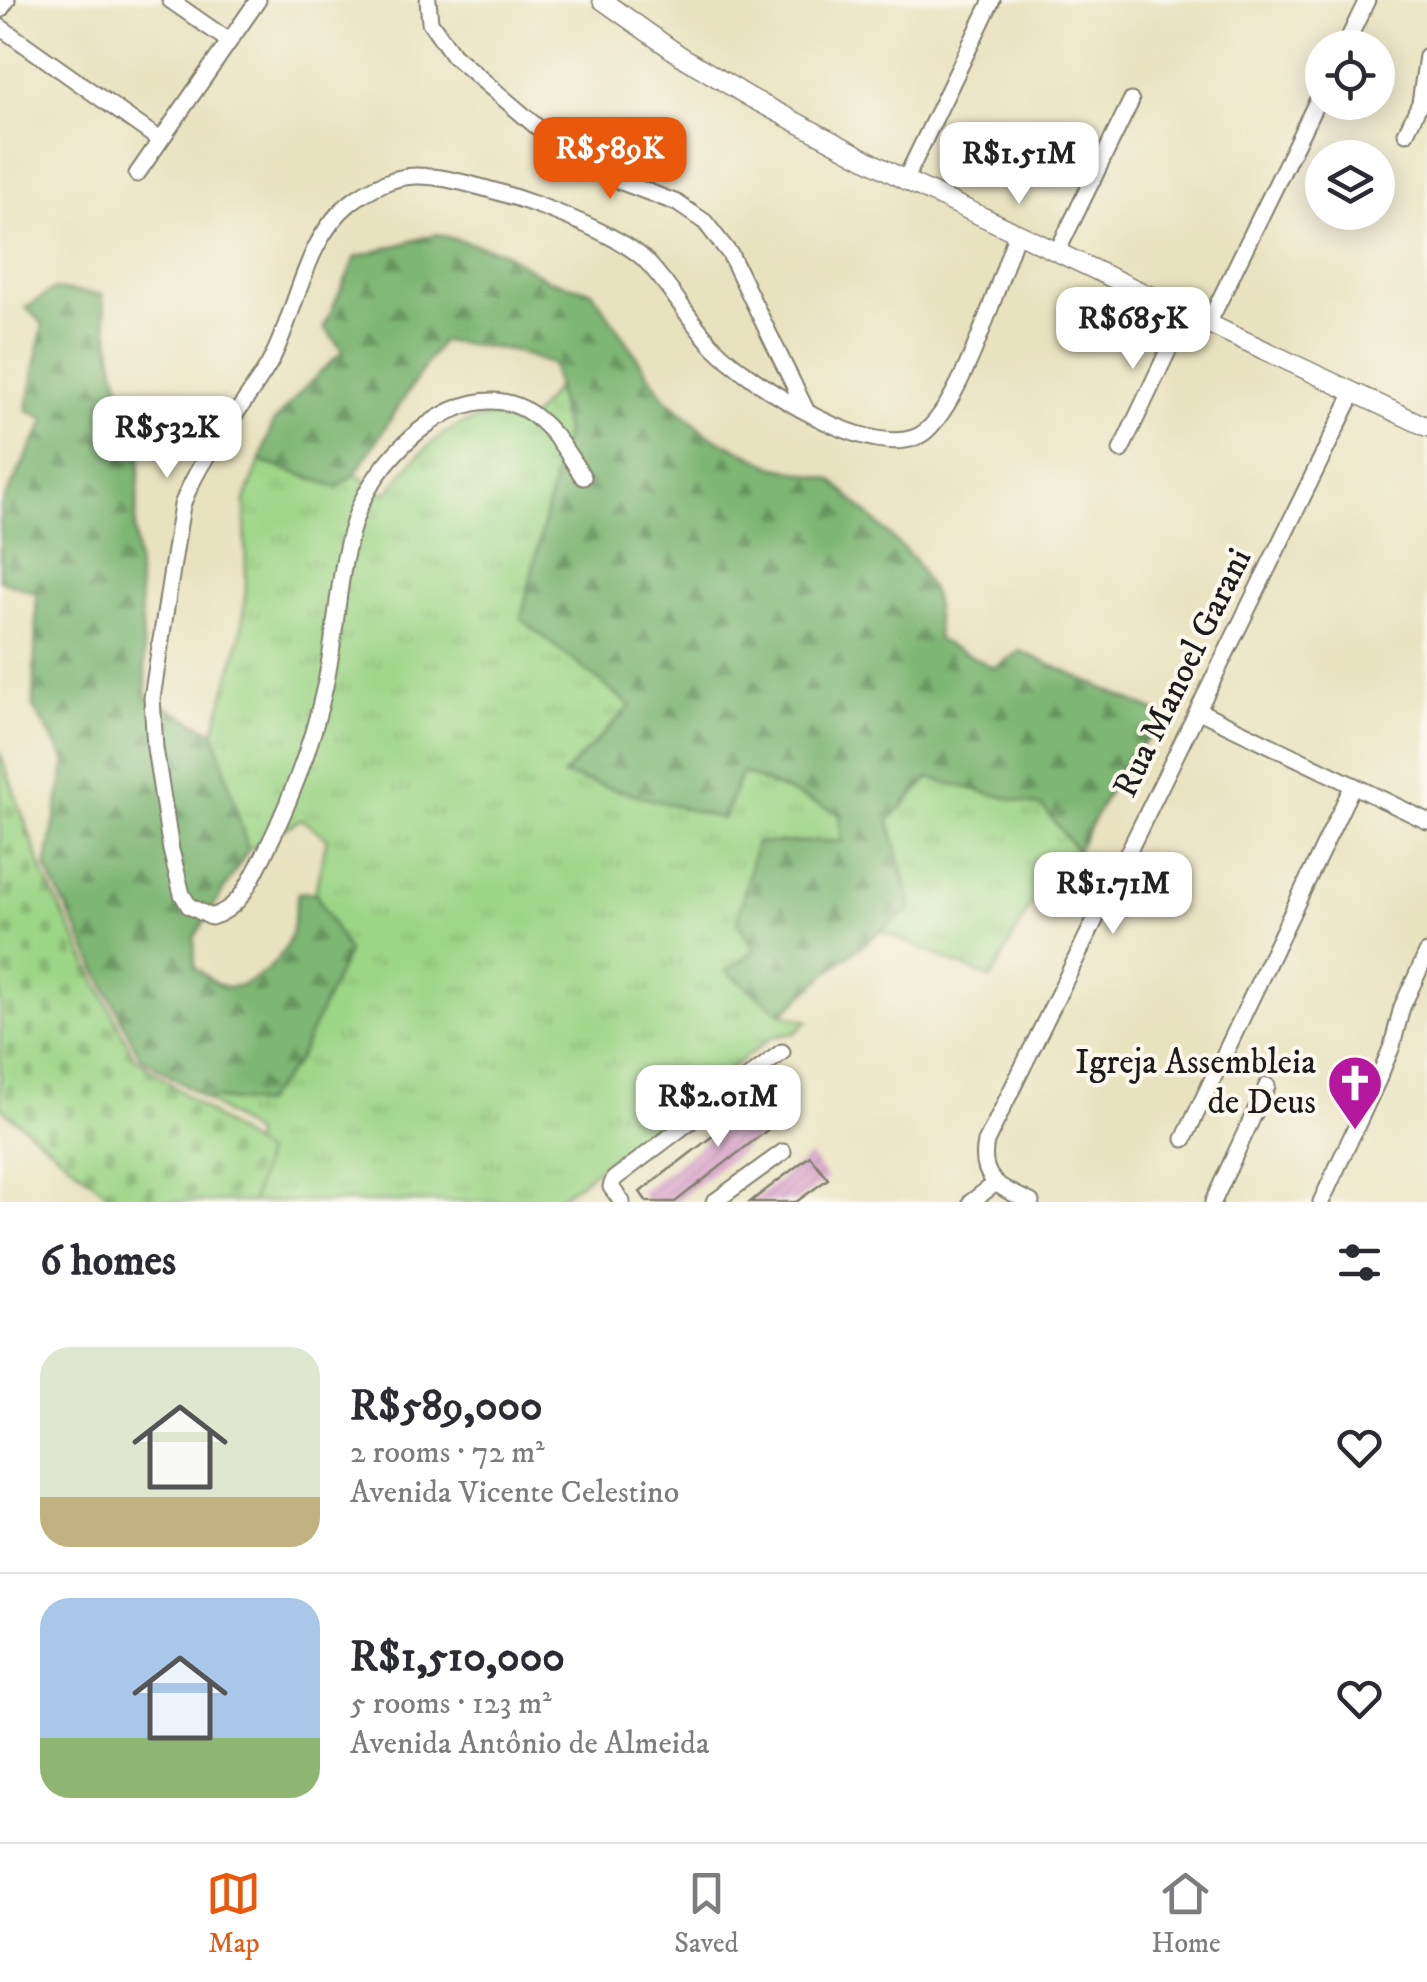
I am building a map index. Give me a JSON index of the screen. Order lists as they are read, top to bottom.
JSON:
{
  "streets": {
    "street": ["Rua Manoel Garani"]
  },
  "places": {
    "church": ["Igreja Assembleia de Deus"]
  },
  "page": {
    "price": [
      "R$589K",
      "R$1.51M",
      "R$685K",
      "R$532K",
      "R$1.71M",
      "R$2.01M"
    ],
    "heading": "6 homes",
    "list": [
      {
        "name": "R$589,000",
        "note": "2 rooms · 72 m² · Avenida Vicente Celestino"
      },
      {
        "name": "R$1,510,000",
        "note": "5 rooms · 123 m² · Avenida Antônio de Almeida"
      }
    ],
    "tabs": ["Map", "Saved", "Home"]
  }
}
